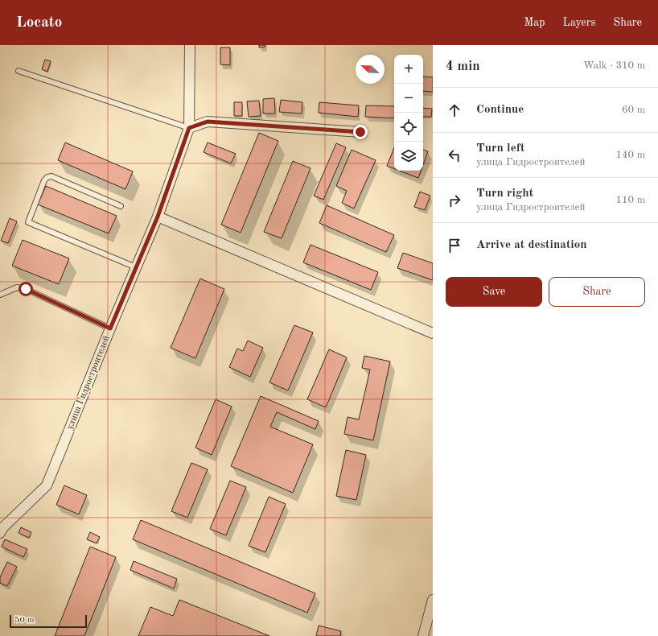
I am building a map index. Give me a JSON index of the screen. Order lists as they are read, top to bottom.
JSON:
{
  "streets": {
    "street": ["улица Гидростроителей"]
  },
  "scale_bar": "50 m",
  "north": "top left",
  "page": {
    "header": "Locato",
    "nav": ["Map", "Layers", "Share"],
    "heading": ["4 min", "Walk · 310 m"],
    "map_buttons": ["+", "−"],
    "list": [
      ["Continue", "60 m"],
      ["Turn left", "улица Гидростроителей", "140 m"],
      ["Turn right", "улица Гидростроителей", "110 m"],
      "Arrive at destination"
    ],
    "buttons": ["Save", "Share"],
    "scale": "50 m"
  }
}
